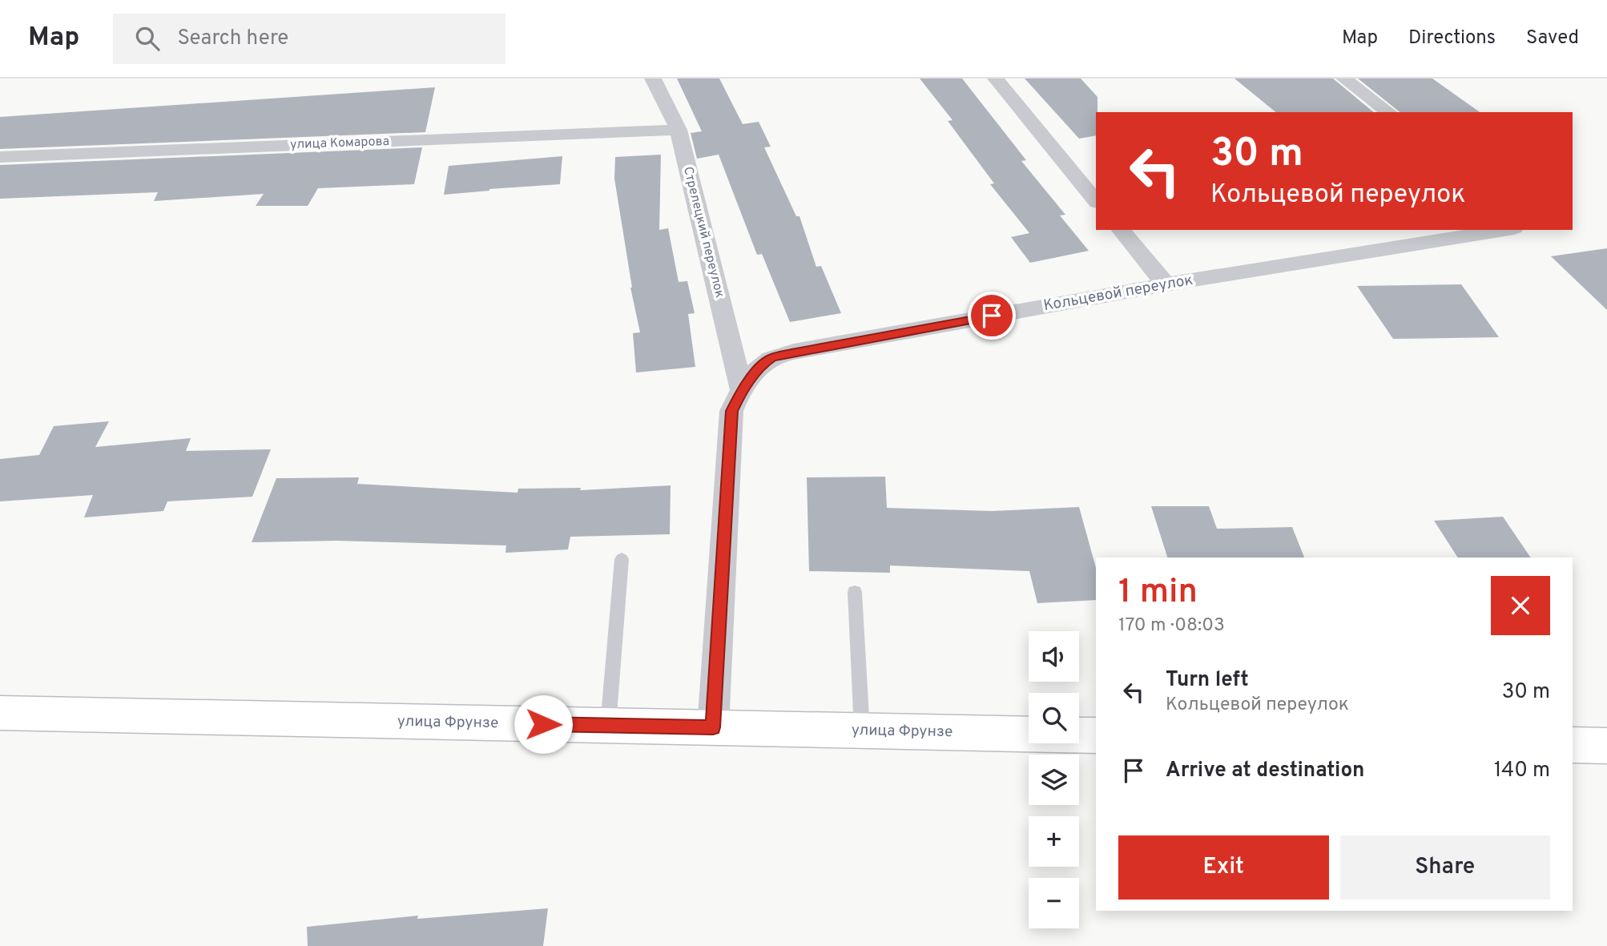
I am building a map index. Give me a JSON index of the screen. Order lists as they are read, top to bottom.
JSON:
{
  "streets": {
    "street": [
      "улица Комарова",
      "Стрелецкий переулок",
      "Кольцевой переулок",
      "улица Фрунзе"
    ]
  },
  "crossings": [
    ["улица Комарова", "Стрелецкий переулок"],
    ["Стрелецкий переулок", "Кольцевой переулок"],
    ["Кольцевой переулок", "улица Фрунзе"]
  ],
  "page": {
    "header": "Map",
    "search": "Search here",
    "nav": ["Map", "Directions", "Saved"],
    "turn": ["30 m", "Кольцевой переулок"],
    "heading": ["1 min", "170 m · 08:03"],
    "map_buttons": ["+", "−"],
    "list": [
      {
        "name": "Turn left",
        "note": "Кольцевой переулок",
        "value": "30 m"
      },
      {
        "name": "Arrive at destination",
        "value": "140 m"
      }
    ],
    "buttons": ["Exit", "Share"]
  }
}
